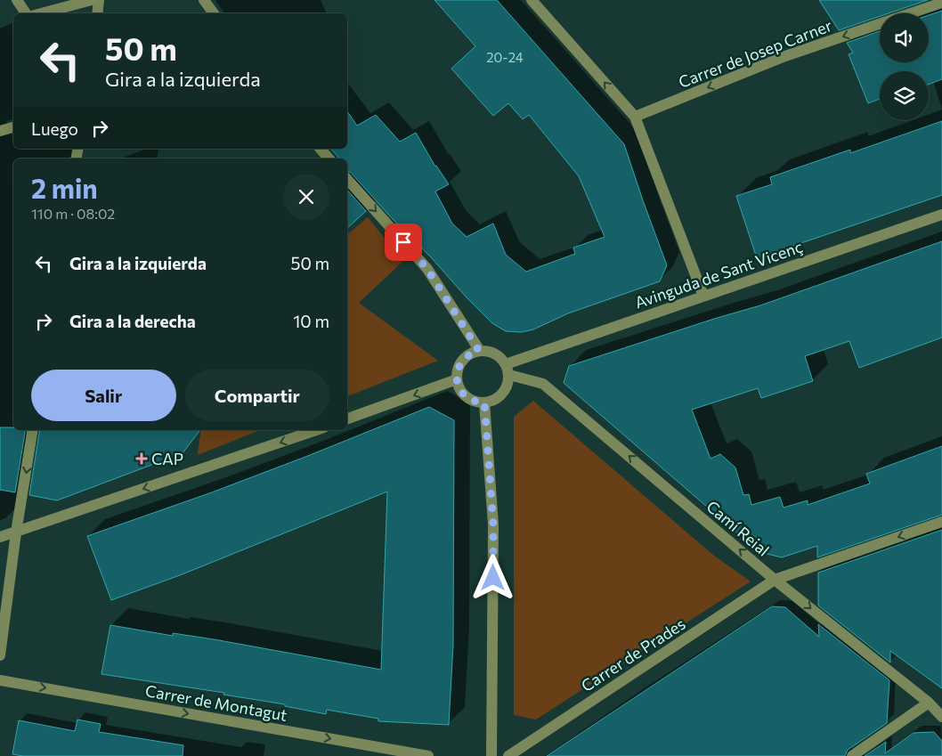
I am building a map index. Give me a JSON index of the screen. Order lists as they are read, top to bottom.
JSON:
{
  "streets": {
    "street": [
      "Carrer de Josep Carner",
      "Avinguda de Sant Vicenç",
      "Camí Reial",
      "Carrer de Prades",
      "Carrer de Montagut"
    ]
  },
  "crossings": [
    ["Avinguda de Sant Vicenç", "Camí Reial"],
    ["Camí Reial", "Carrer de Prades"]
  ],
  "one_way": ["Carrer de Josep Carner", "Carrer de Prades", "Carrer de Montagut"],
  "places": {
    "health": ["CAP"]
  },
  "house_numbers": ["20-24"],
  "page": {
    "turn": ["50 m", "Gira a la izquierda"],
    "then": "Luego",
    "heading": ["2 min", "110 m · 08:02"],
    "list": [
      {
        "name": "Gira a la izquierda",
        "value": "50 m"
      },
      {
        "name": "Gira a la derecha",
        "value": "10 m"
      }
    ],
    "buttons": ["Salir", "Compartir"]
  }
}
